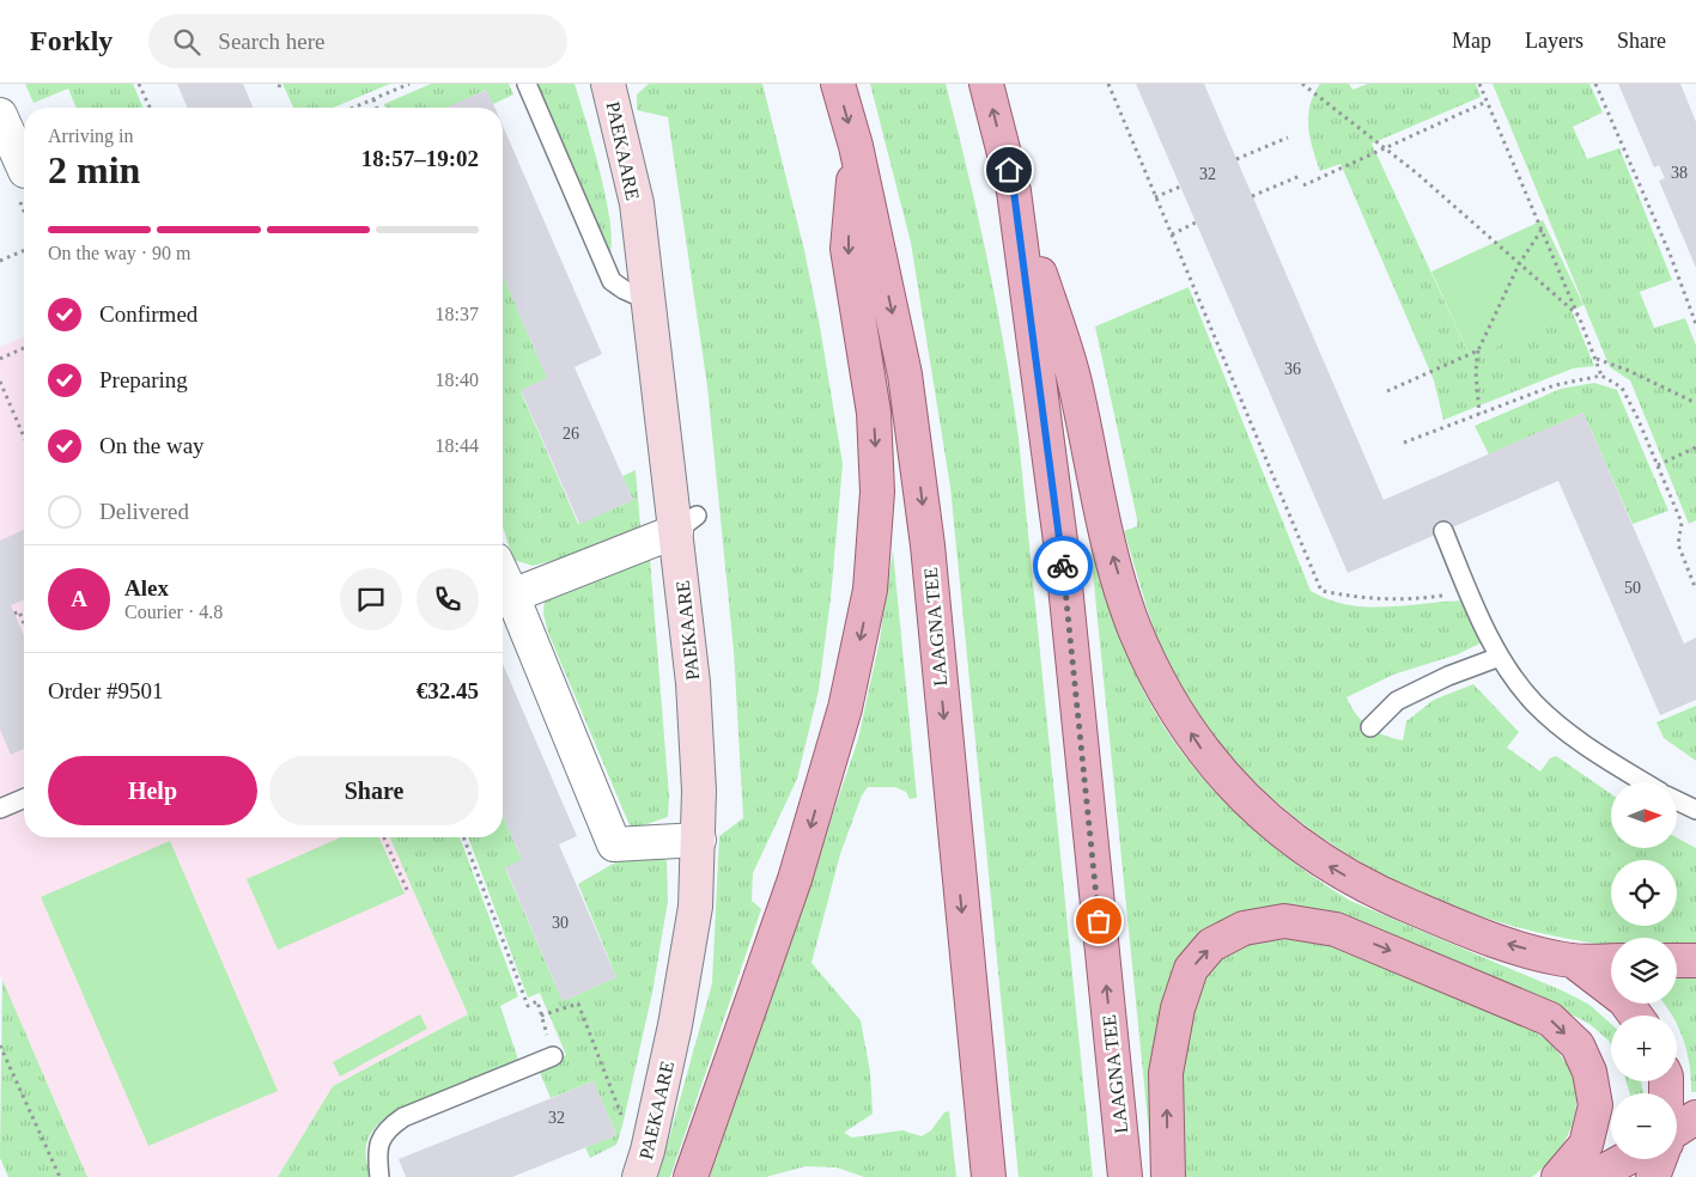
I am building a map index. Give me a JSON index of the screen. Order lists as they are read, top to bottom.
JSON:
{
  "streets": {
    "main road": ["LAAGNA TEE"],
    "street": ["PAEKAARE"]
  },
  "house_numbers": [
    "38",
    "32",
    "36",
    "26",
    "50",
    "30",
    "32"
  ],
  "north": "right",
  "page": {
    "header": "Forkly",
    "search": "Search here",
    "nav": ["Map", "Layers", "Share"],
    "heading": ["2 min", "Arriving in", "18:57–19:02"],
    "panel": [
      "Alex",
      "Courier · 4.8",
      "Order #9501",
      "€32.45"
    ],
    "bar": "On the way · 90 m",
    "list": [
      ["Confirmed", "18:37"],
      ["Preparing", "18:40"],
      ["On the way", "18:44"],
      "Delivered"
    ],
    "round": "A",
    "buttons": ["Help", "Share"],
    "map_buttons": ["+", "−"]
  }
}
